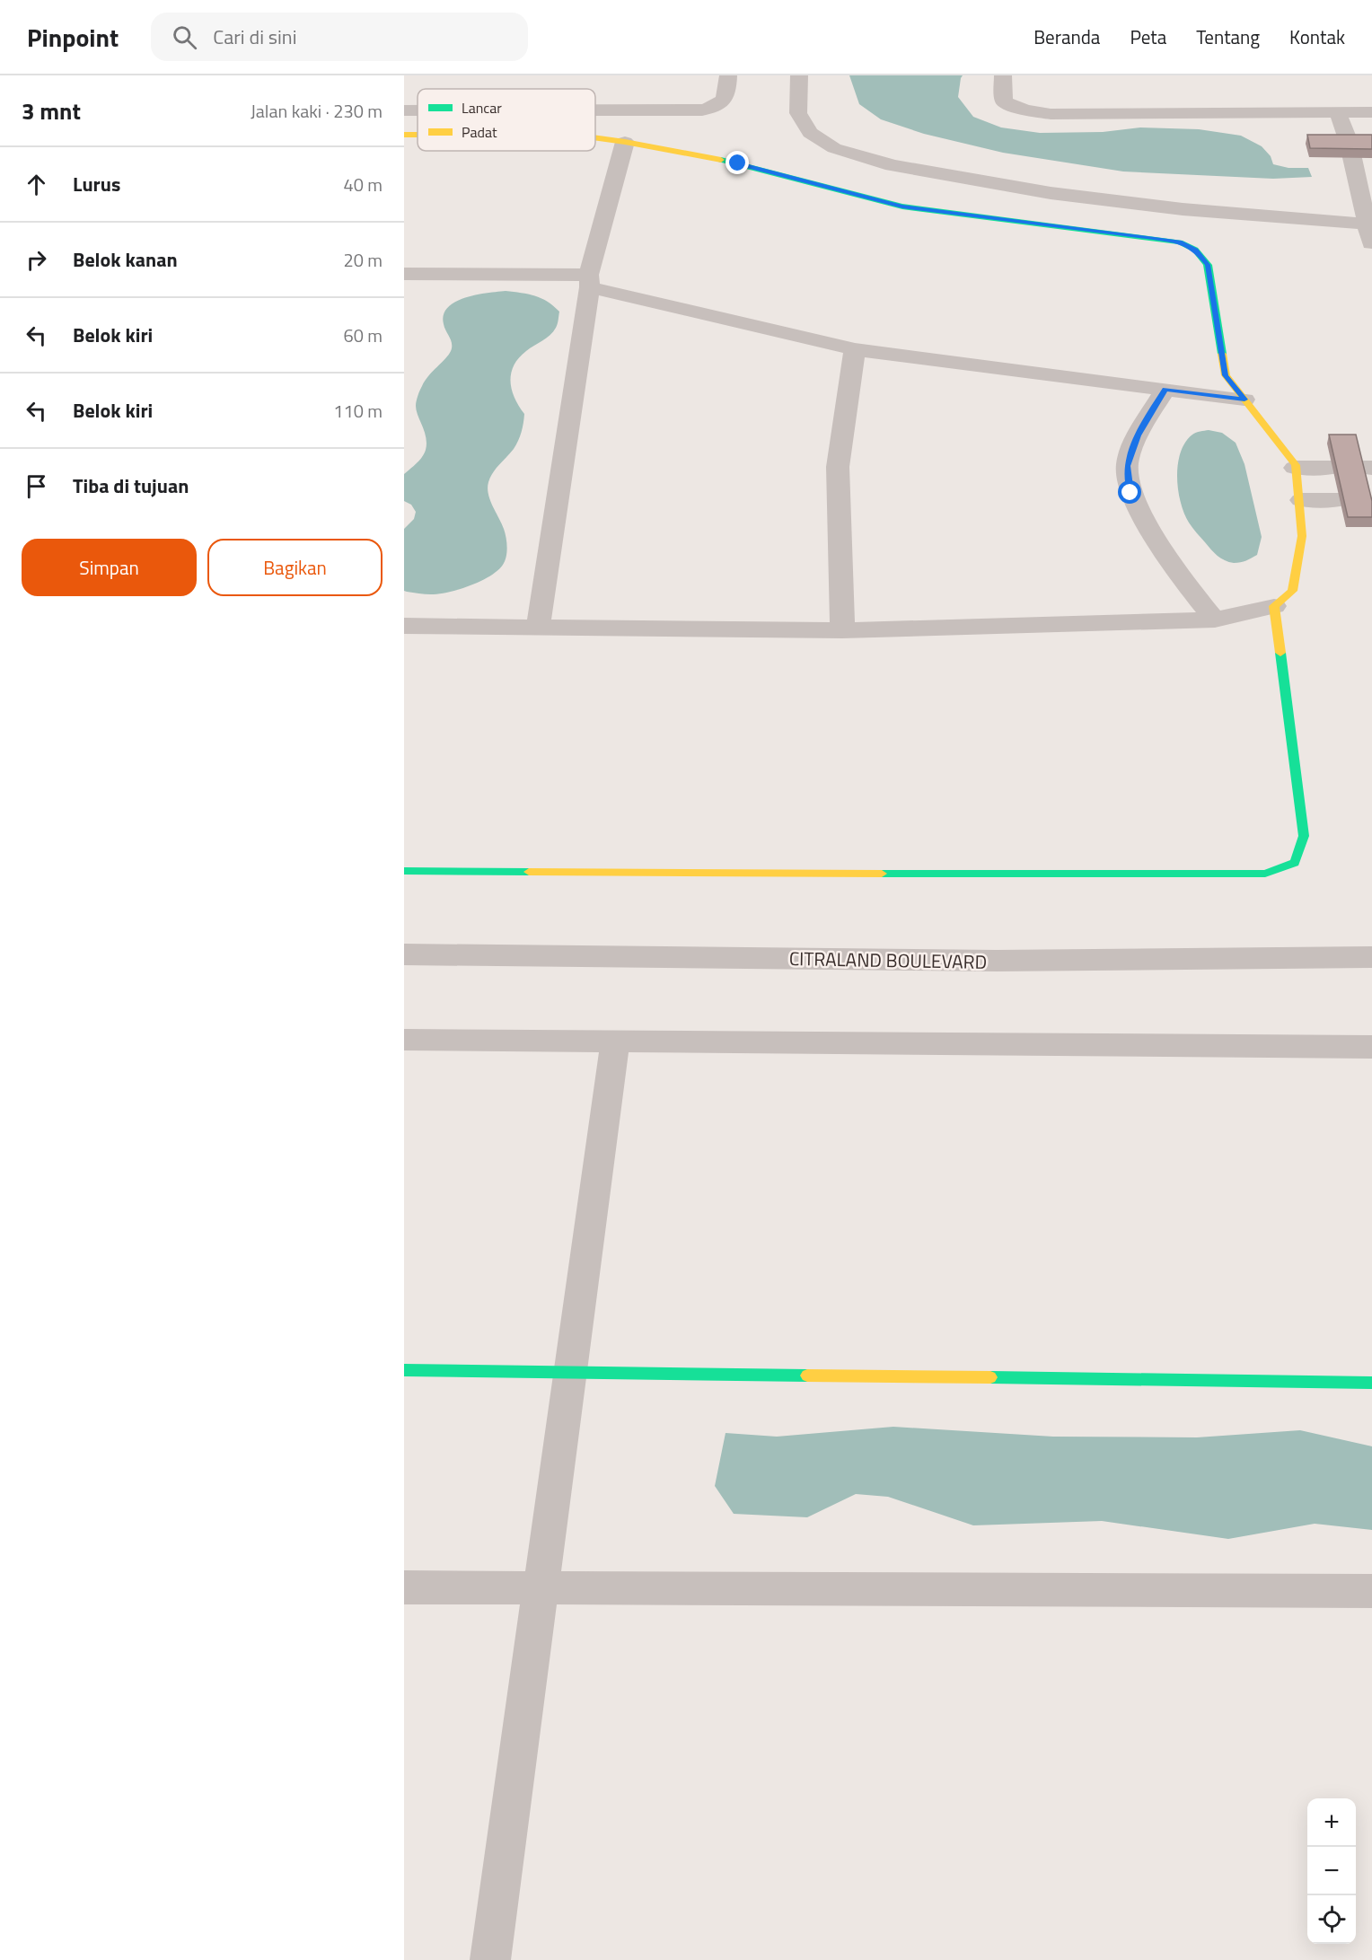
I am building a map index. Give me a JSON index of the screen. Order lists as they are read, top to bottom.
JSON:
{
  "streets": {
    "street": ["CITRALAND BOULEVARD"]
  },
  "legend": ["Lancar", "Padat"],
  "page": {
    "header": "Pinpoint",
    "search": "Cari di sini",
    "nav": [
      "Beranda",
      "Peta",
      "Tentang",
      "Kontak"
    ],
    "heading": ["3 mnt", "Jalan kaki · 230 m"],
    "list": [
      ["Lurus", "40 m"],
      ["Belok kanan", "20 m"],
      ["Belok kiri", "60 m"],
      ["Belok kiri", "110 m"],
      "Tiba di tujuan"
    ],
    "buttons": ["Simpan", "Bagikan"],
    "map_buttons": ["+", "−"]
  }
}
